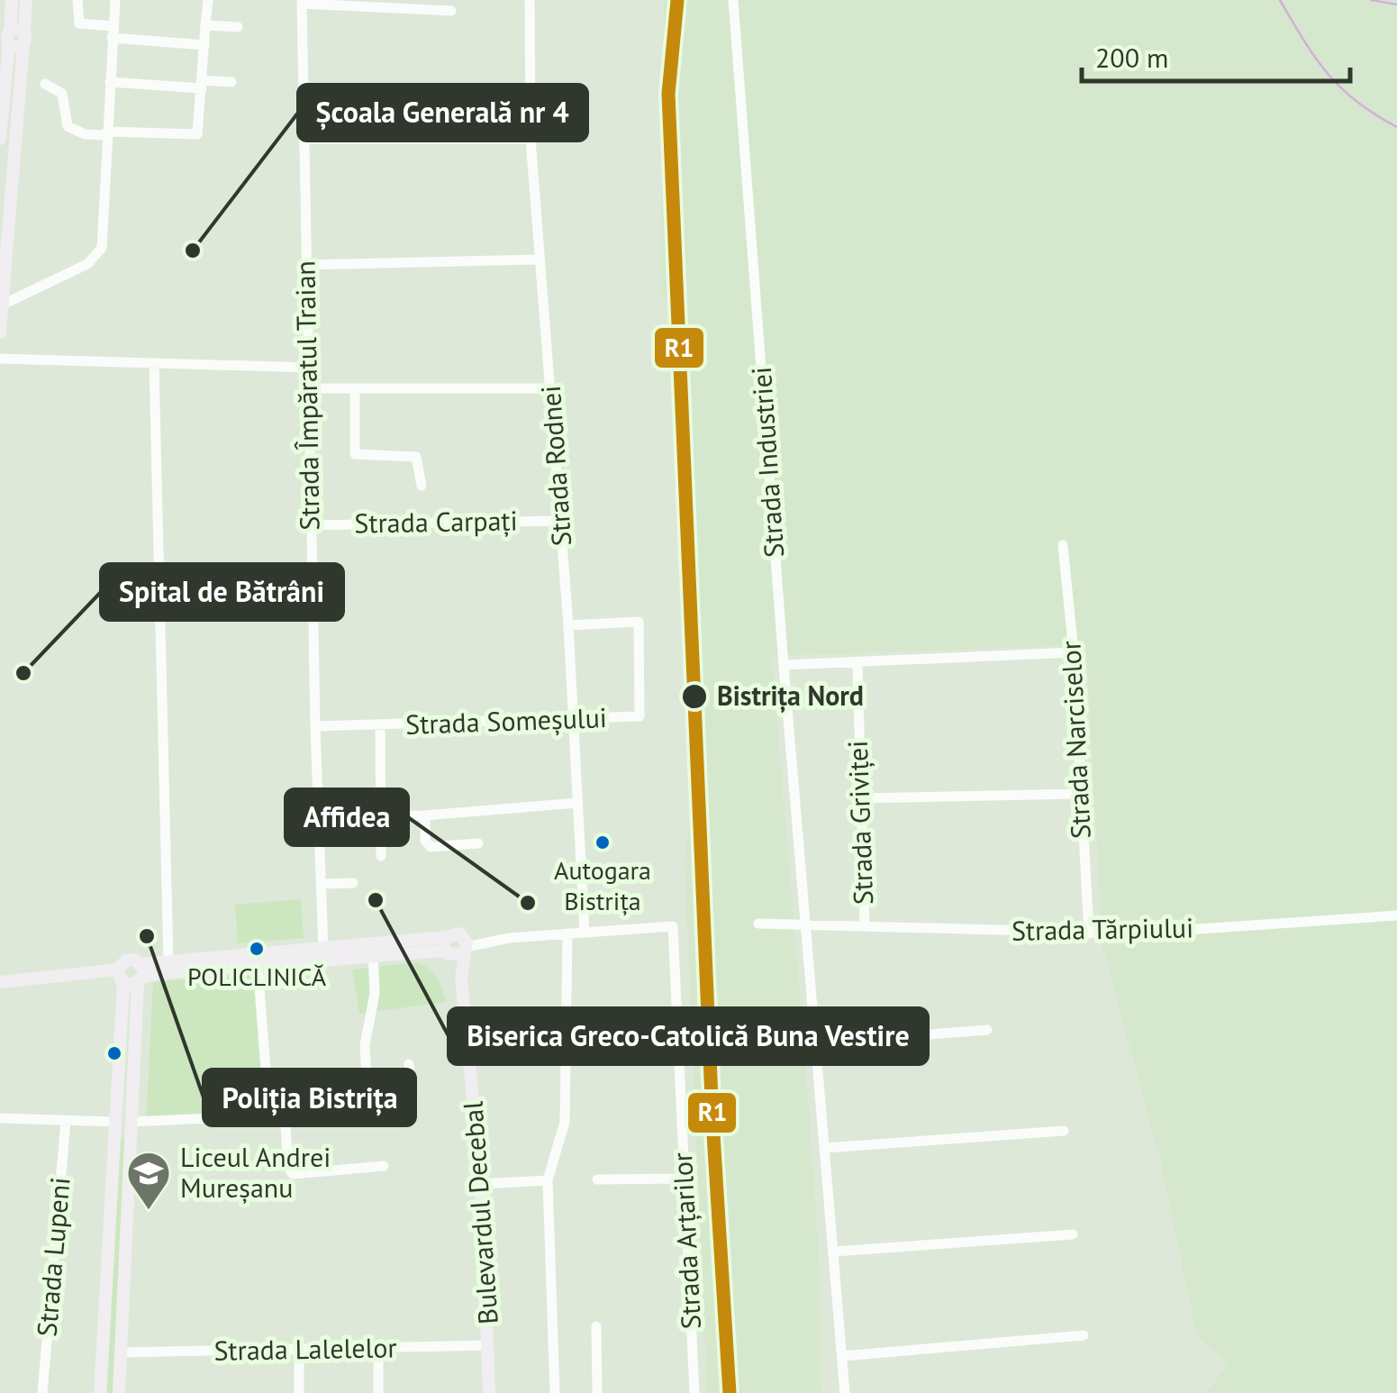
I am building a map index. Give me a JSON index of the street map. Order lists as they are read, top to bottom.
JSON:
{
  "streets": {
    "main road": ["Bulevardul Decebal"],
    "street": [
      "Strada Împăratul Traian",
      "Strada Industriei",
      "Strada Rodnei",
      "Strada Carpați",
      "Strada Someșului",
      "Strada Narciselor",
      "Strada Griviței",
      "Strada Tărpiului",
      "Strada Arțarilor",
      "Strada Lupeni",
      "Strada Lalelelor"
    ]
  },
  "crossings": [
    ["Strada Împăratul Traian", "Strada Carpați"],
    ["Strada Împăratul Traian", "Strada Someșului"],
    ["Strada Industriei", "Strada Tărpiului"],
    ["Strada Rodnei", "Strada Carpați"],
    ["Strada Rodnei", "Strada Someșului"],
    ["Strada Rodnei", "Strada Arțarilor"],
    ["Strada Narciselor", "Strada Tărpiului"],
    ["Strada Griviței", "Strada Tărpiului"],
    ["Bulevardul Decebal", "Strada Lalelelor"]
  ],
  "places": {
    "other": [
      "Școala Generală nr 4",
      "Spital de Bătrâni",
      "Bistrița Nord",
      "Autogara Bistrița",
      "Biserica Greco-Catolică Buna Vestire",
      "Affidea",
      "Poliția Bistrița",
      "POLICLINICĂ"
    ],
    "school or university": ["Liceul Andrei Mureșanu"]
  },
  "lines": ["transit line R1"],
  "scale_bar": "200 m"
}
